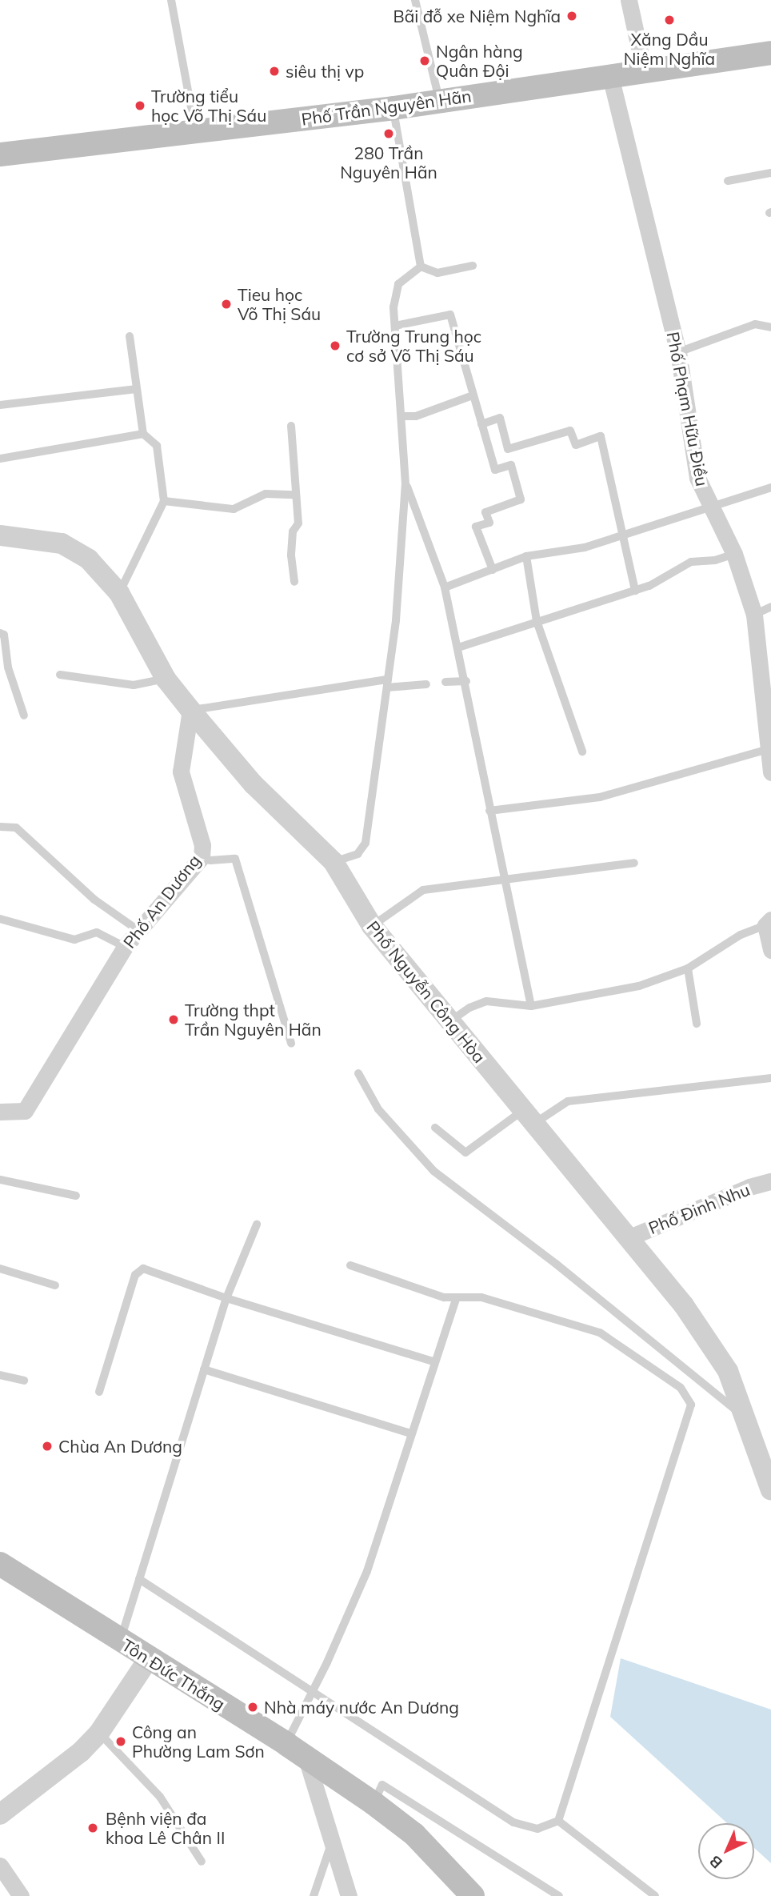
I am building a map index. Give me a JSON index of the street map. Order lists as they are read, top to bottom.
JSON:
{
  "streets": {
    "main road": ["Phố Trần Nguyên Hãn", "Tôn Đức Thắng"],
    "street": [
      "Phố Phạm Hữu Điều",
      "Phố An Dương",
      "Phố Nguyễn Công Hòa",
      "Phố Đinh Nhu"
    ]
  },
  "crossings": [
    ["Phố Trần Nguyên Hãn", "Phố Phạm Hữu Điều"],
    ["Phố An Dương", "Phố Nguyễn Công Hòa"],
    ["Phố Nguyễn Công Hòa", "Phố Đinh Nhu"]
  ],
  "places": [
    "Bãi đỗ xe Niệm Nghĩa",
    "Xăng Dầu Niệm Nghĩa",
    "Ngân hàng Quân Đội",
    "siêu thị vp",
    "Trường tiểu học Võ Thị Sáu",
    "280 Trần Nguyên Hãn",
    "Tieu học Võ Thị Sáu",
    "Trường Trung học cơ sở Võ Thị Sáu",
    "Trường thpt Trần Nguyên Hãn",
    "Chùa An Dương",
    "Nhà máy nước An Dương",
    "Công an Phường Lam Sơn",
    "Bệnh viện đa khoa Lê Chân II"
  ],
  "north": "bottom left"
}
